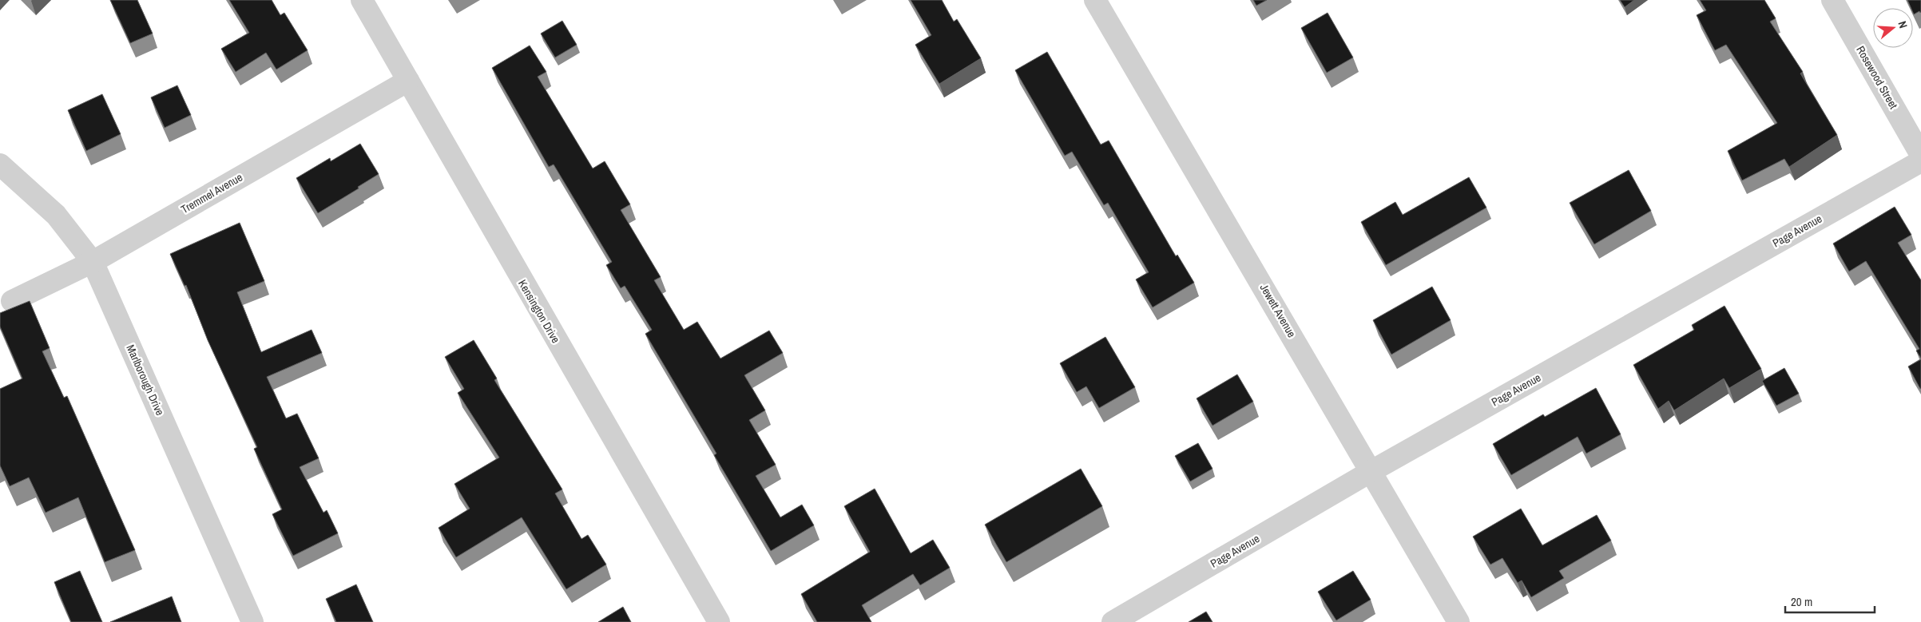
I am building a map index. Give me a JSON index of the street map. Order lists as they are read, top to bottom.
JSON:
{
  "streets": {
    "street": [
      "Rosewood Street",
      "Tremmel Avenue",
      "Page Avenue",
      "Jewett Avenue",
      "Kensington Drive",
      "Marlborough Drive"
    ]
  },
  "crossings": [
    ["Tremmel Avenue", "Kensington Drive"],
    ["Tremmel Avenue", "Marlborough Drive"],
    ["Page Avenue", "Jewett Avenue"]
  ],
  "scale_bar": "20 m",
  "north": "right"
}
